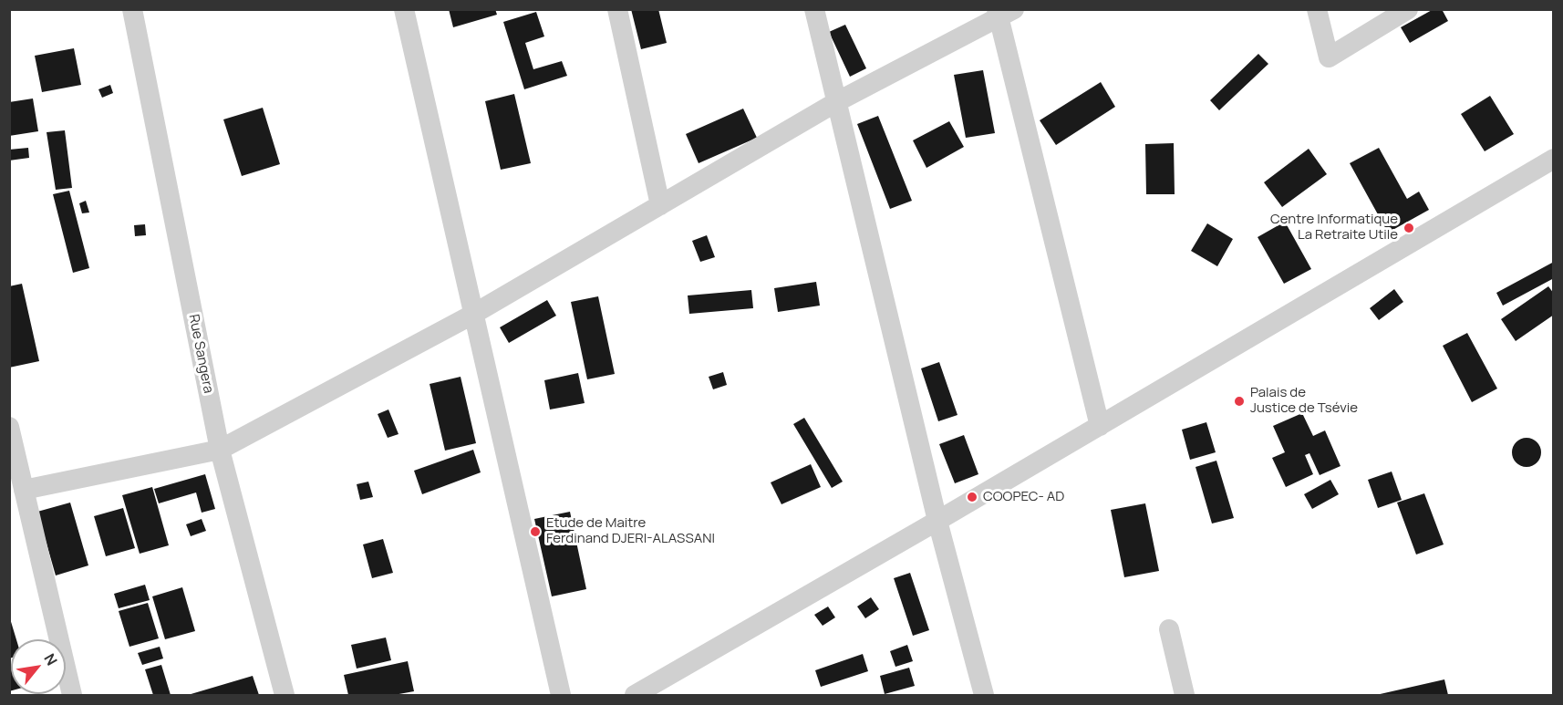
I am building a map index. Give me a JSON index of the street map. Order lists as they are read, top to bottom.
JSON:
{
  "streets": {
    "street": ["Rue Sangera"]
  },
  "places": [
    "Centre Informatique La Retraite Utile",
    "Palais de Justice de Tsévie",
    "COOPEC- AD",
    "Etude de Maitre Ferdinand DJERI-ALASSANI"
  ],
  "north": "top right"
}
